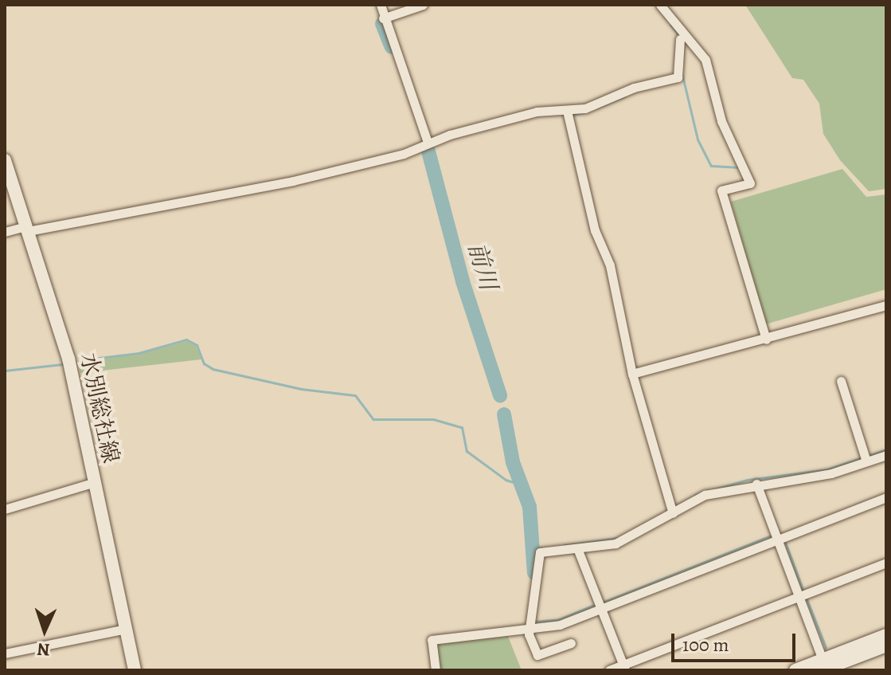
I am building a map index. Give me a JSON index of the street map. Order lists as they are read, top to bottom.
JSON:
{
  "streets": {
    "main road": ["水別総社線"]
  },
  "water": ["前川"],
  "scale_bar": "100 m",
  "north": "bottom"
}
